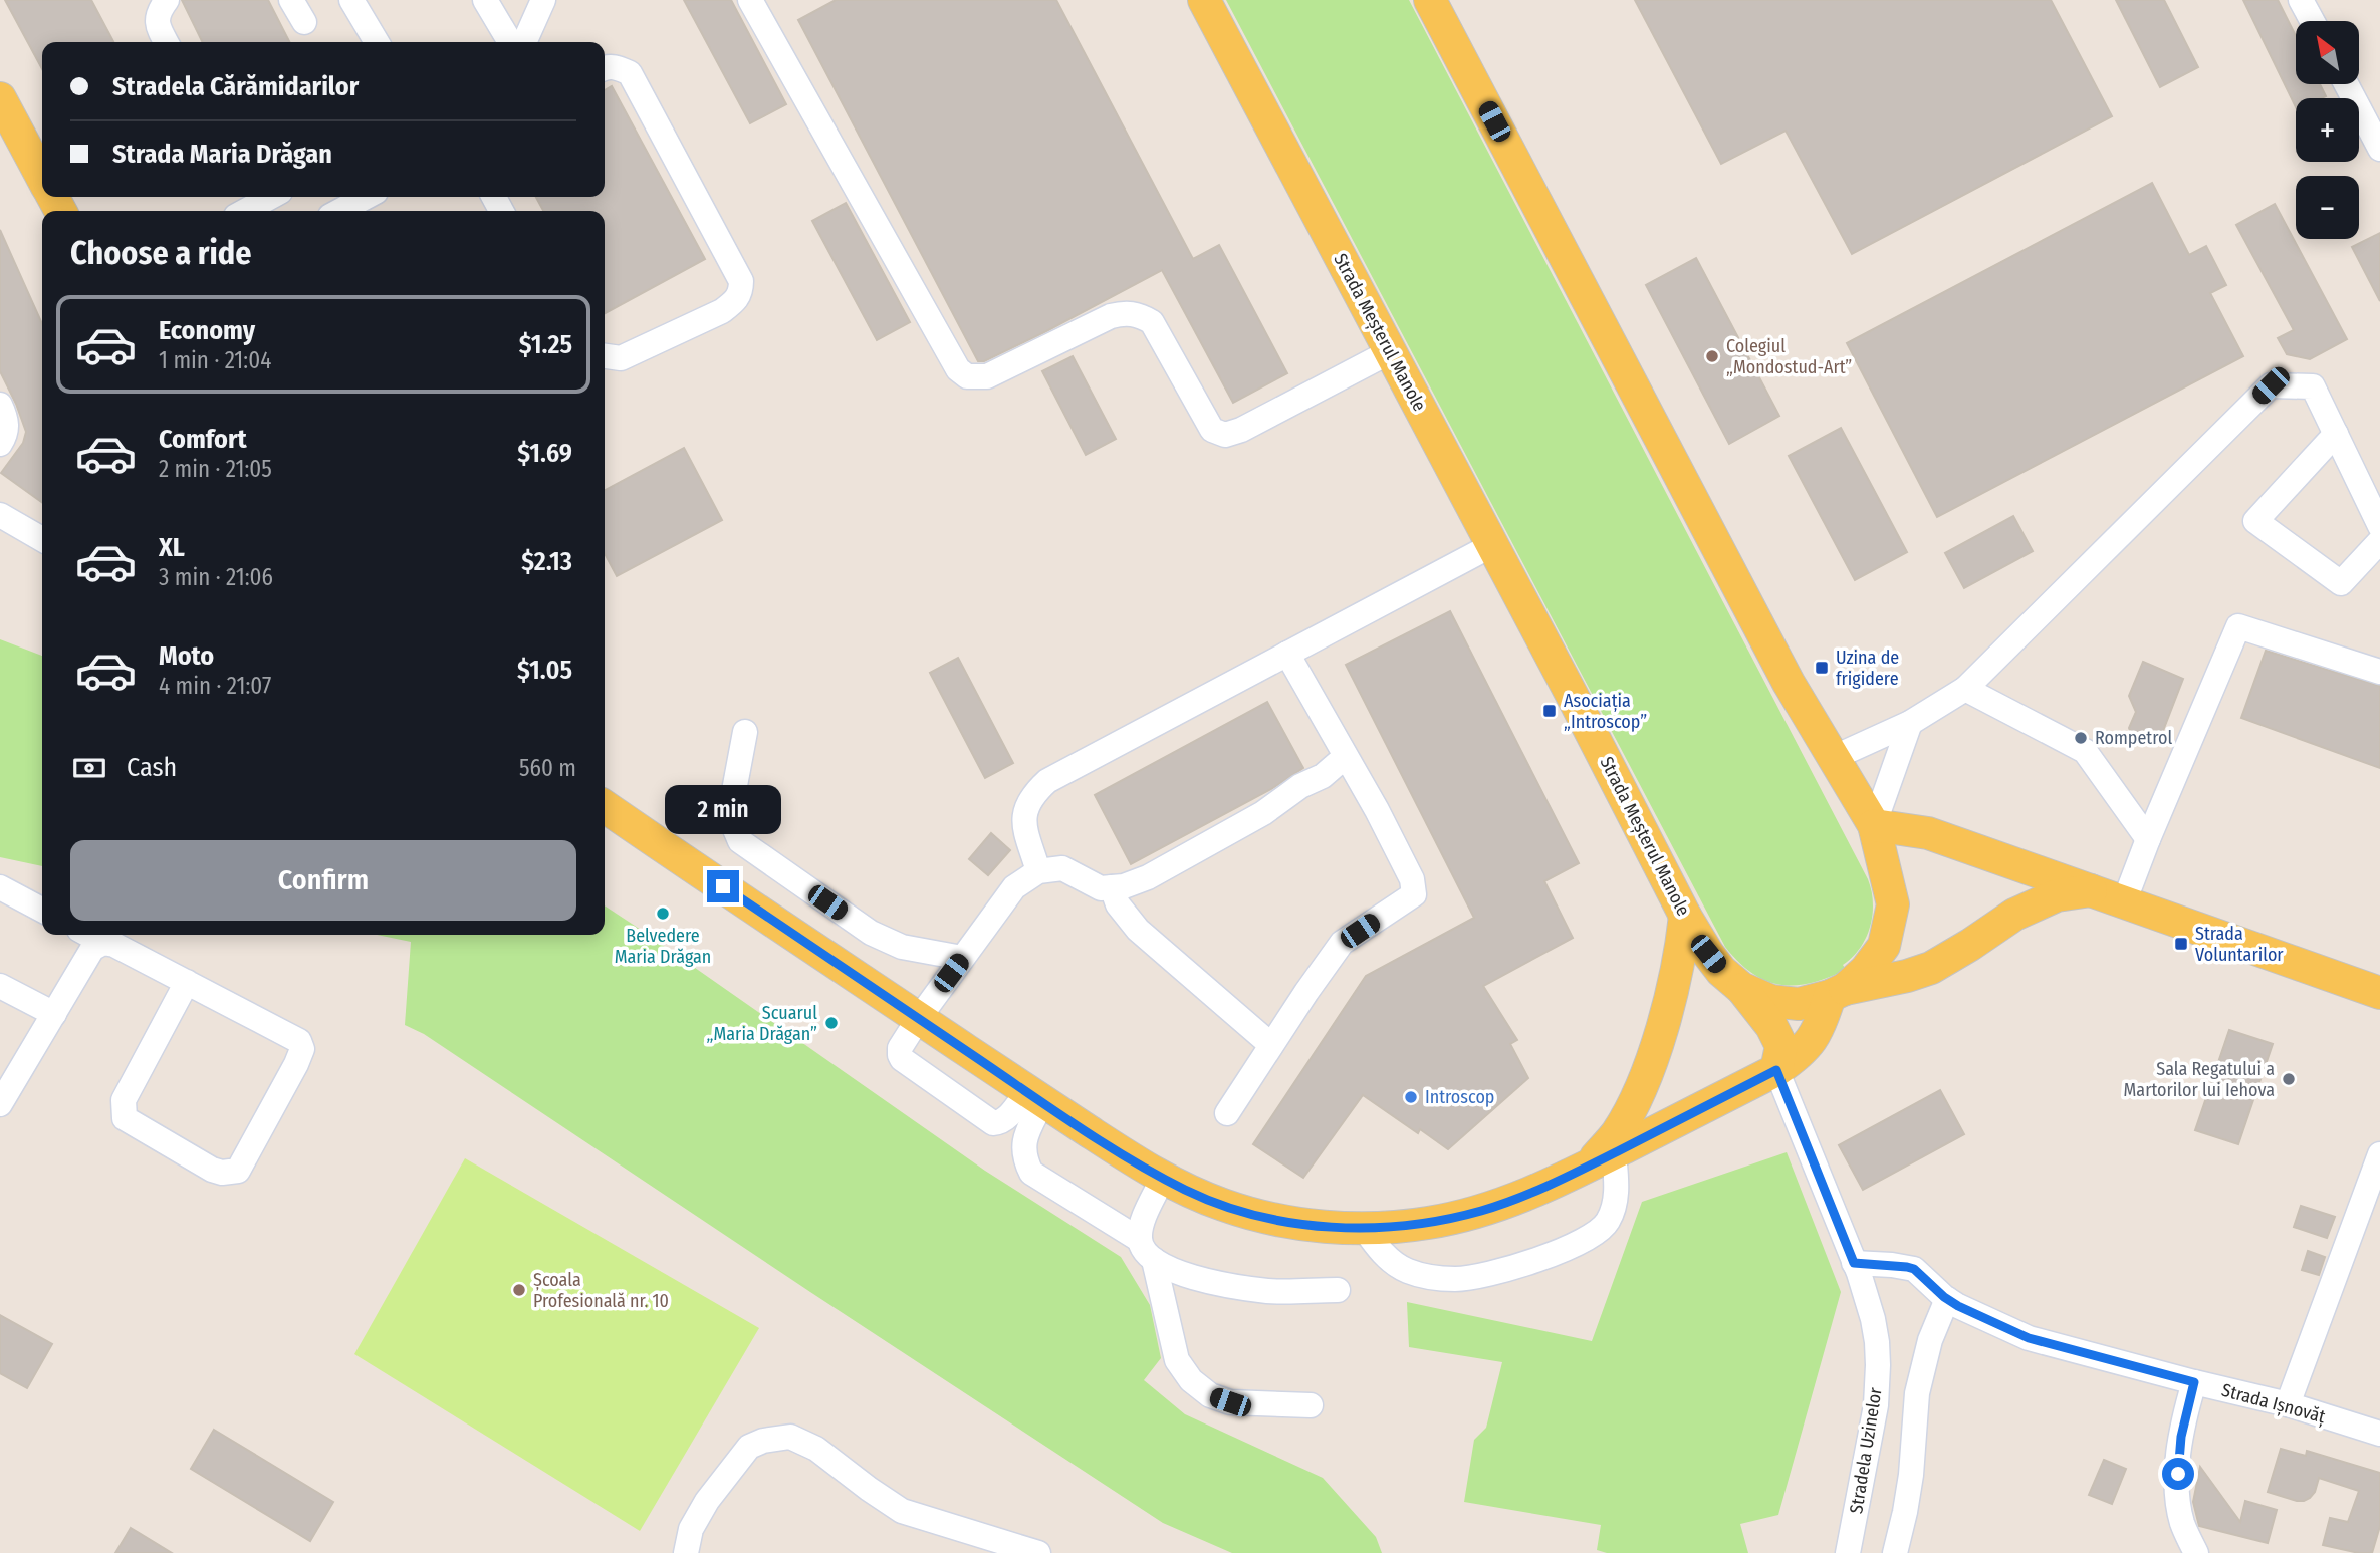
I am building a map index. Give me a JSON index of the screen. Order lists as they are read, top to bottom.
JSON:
{
  "streets": {
    "main road": ["Strada Meșterul Manole"],
    "street": ["Strada Ișnovăț", "Stradela Uzinelor"]
  },
  "crossings": [
    ["Strada Ișnovăț", "Stradela Uzinelor"]
  ],
  "places": {
    "other": [
      "Colegiul „Mondostud-Art”",
      "Rompetrol",
      "Belvedere Maria Drăgan",
      "Scuarul „Maria Drăgan”",
      "Sala Regatului a Martorilor lui Iehova",
      "Introscop",
      "Școala Profesională nr. 10"
    ],
    "transit": ["Uzina de frigidere", "Asociația „Introscop”", "Strada Voluntarilor"]
  },
  "north": "top left",
  "page": {
    "map_buttons": ["+", "−"],
    "banner": ["Stradela Cărămidarilor", "Strada Maria Drăgan"],
    "heading": "Choose a ride",
    "list": [
      {
        "name": "Economy",
        "note": "1 min · 21:04",
        "value": "$1.25"
      },
      {
        "name": "Comfort",
        "note": "2 min · 21:05",
        "value": "$1.69"
      },
      {
        "name": "XL",
        "note": "3 min · 21:06",
        "value": "$2.13"
      },
      {
        "name": "Moto",
        "note": "4 min · 21:07",
        "value": "$1.05"
      }
    ],
    "pay": ["Cash", "560 m"],
    "bubble": "2 min",
    "buttons": "Confirm"
  }
}
